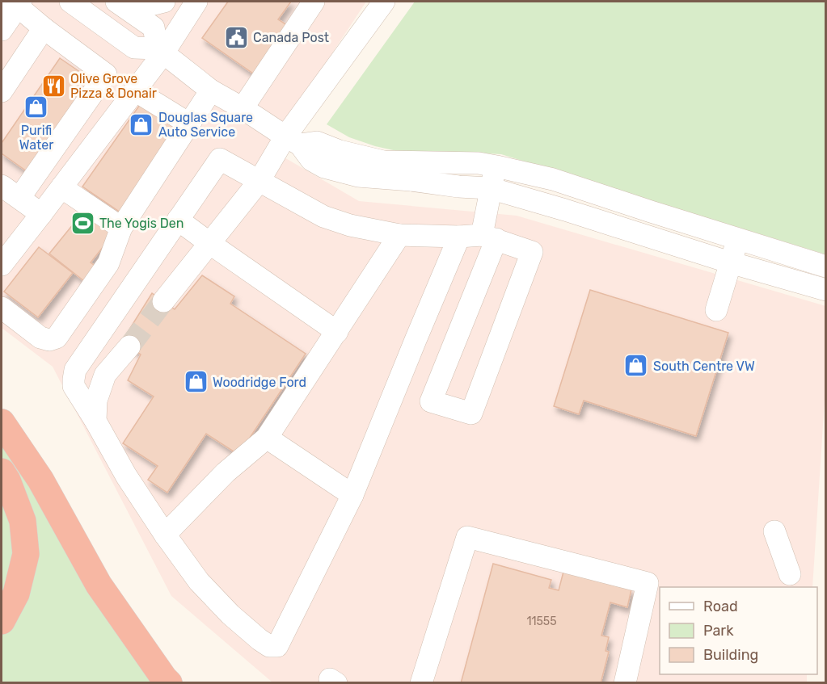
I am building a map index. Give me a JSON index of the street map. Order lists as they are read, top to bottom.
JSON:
{
  "places": {
    "public building": ["Canada Post"],
    "restaurant": ["Olive Grove Pizza & Donair"],
    "shop": [
      "Purifi Water",
      "Douglas Square Auto Service",
      "South Centre VW",
      "Woodridge Ford"
    ],
    "sports": ["The Yogis Den"]
  },
  "house_numbers": ["11555"],
  "legend": ["Road", "Park", "Building"]
}
